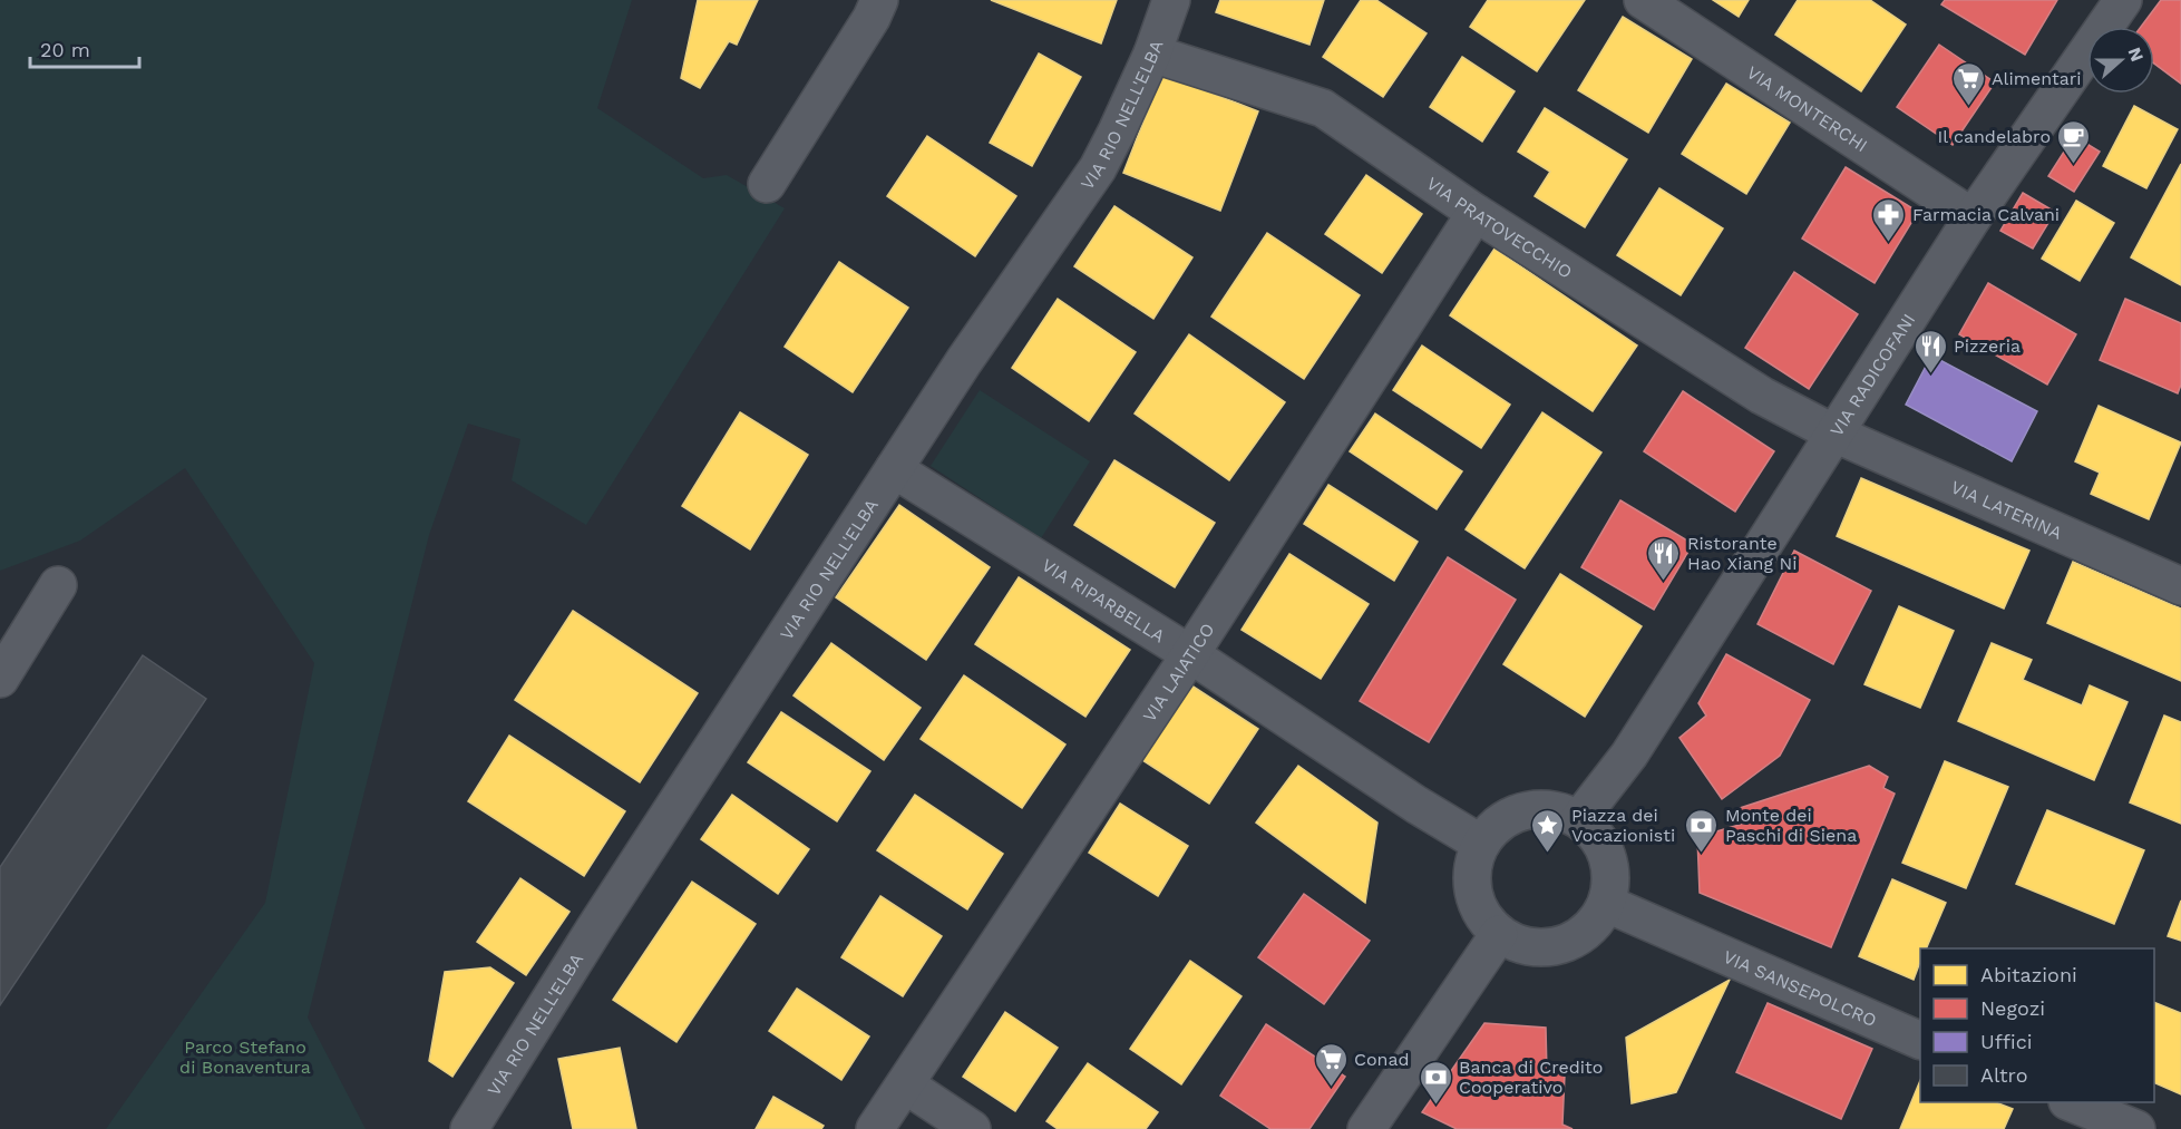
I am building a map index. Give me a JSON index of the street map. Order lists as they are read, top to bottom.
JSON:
{
  "streets": {
    "street": [
      "VIA MONTERCHI",
      "VIA RIO NELL'ELBA",
      "VIA PRATOVECCHIO",
      "VIA RADICOFANI",
      "VIA LATERINA",
      "VIA RIPARBELLA",
      "VIA LAIATICO",
      "VIA SANSEPOLCRO"
    ]
  },
  "crossings": [
    ["VIA MONTERCHI", "VIA RADICOFANI"],
    ["VIA RIO NELL'ELBA", "VIA PRATOVECCHIO"],
    ["VIA RIO NELL'ELBA", "VIA RIPARBELLA"],
    ["VIA PRATOVECCHIO", "VIA RADICOFANI"],
    ["VIA PRATOVECCHIO", "VIA LATERINA"],
    ["VIA PRATOVECCHIO", "VIA LAIATICO"],
    ["VIA RADICOFANI", "VIA LATERINA"],
    ["VIA RADICOFANI", "VIA RIPARBELLA"],
    ["VIA RADICOFANI", "VIA SANSEPOLCRO"],
    ["VIA RIPARBELLA", "VIA LAIATICO"],
    ["VIA RIPARBELLA", "VIA SANSEPOLCRO"]
  ],
  "parks": ["Parco Stefano di Bonaventura"],
  "places": {
    "supermarket": ["Alimentari", "Conad"],
    "cafe": ["Il candelabro"],
    "pharmacy": ["Farmacia Calvani"],
    "restaurant": ["Pizzeria", "Ristorante Hao Xiang Ni"],
    "place": ["Piazza dei Vocazionisti"],
    "bank": ["Monte dei Paschi di Siena", "Banca di Credito Cooperativo"]
  },
  "legend": [
    "Abitazioni",
    "Negozi",
    "Uffici",
    "Altro"
  ],
  "scale_bar": "20 m",
  "north": "right"
}
